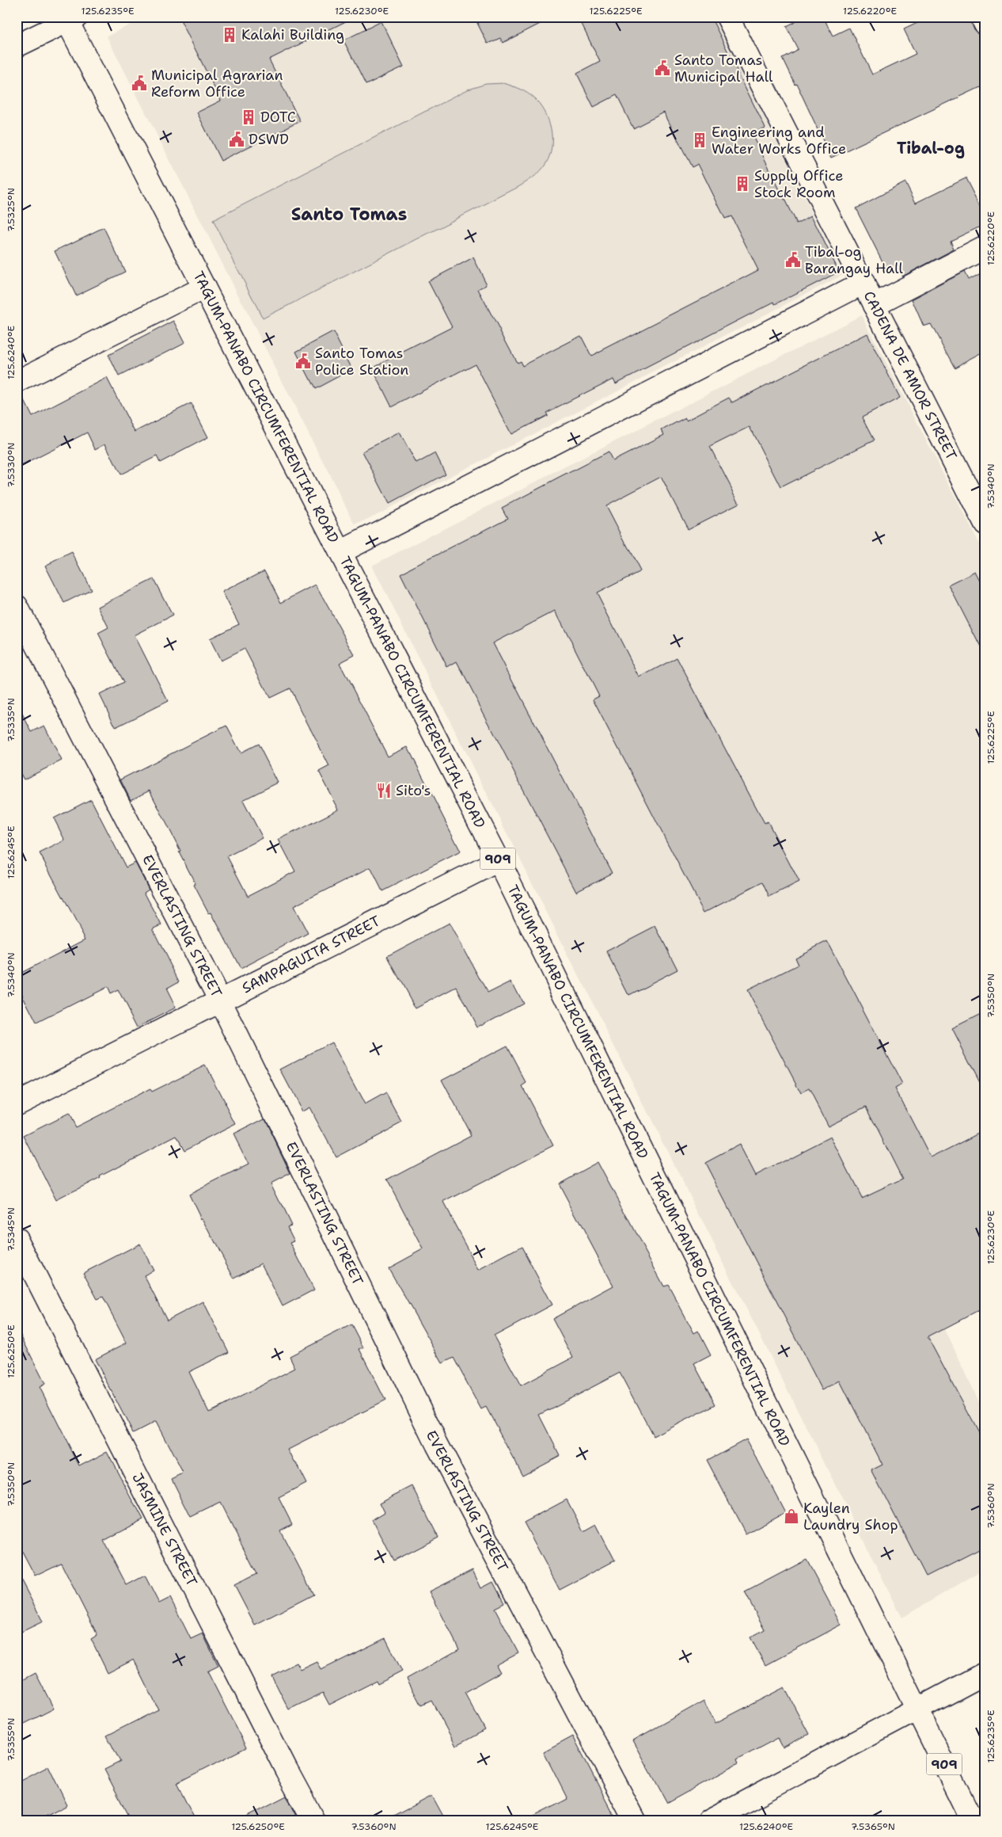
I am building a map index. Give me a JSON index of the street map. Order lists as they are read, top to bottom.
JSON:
{
  "streets": {
    "street": [
      "CADENA DE AMOR STREET",
      "TAGUM-PANABO CIRCUMFERENTIAL ROAD",
      "909",
      "EVERLASTING STREET",
      "SAMPAGUITA STREET",
      "JASMINE STREET"
    ]
  },
  "crossings": [
    ["TAGUM-PANABO CIRCUMFERENTIAL ROAD", "SAMPAGUITA STREET"],
    ["EVERLASTING STREET", "SAMPAGUITA STREET"]
  ],
  "districts": ["Tibal-og", "Santo Tomas"],
  "places": {
    "building": [
      "Kalahi Building",
      "DOTC",
      "Engineering and Water Works Office",
      "Supply Office Stock Room"
    ],
    "public building": [
      "Santo Tomas Municipal Hall",
      "Municipal Agrarian Reform Office",
      "DSWD",
      "Tibal-og Barangay Hall",
      "Santo Tomas Police Station"
    ],
    "restaurant": ["Sito's"],
    "shop": ["Kaylen Laundry Shop"]
  },
  "coordinates": [
    "125.6235°E",
    "125.6230°E",
    "125.6225°E",
    "125.6220°E",
    "7.5325°N",
    "125.6240°E",
    "7.5330°N",
    "7.5340°N",
    "7.5335°N",
    "125.6245°E",
    "7.5350°N",
    "7.5345°N",
    "125.6250°E",
    "7.5360°N",
    "7.5355°N",
    "7.5365°N"
  ]
}
